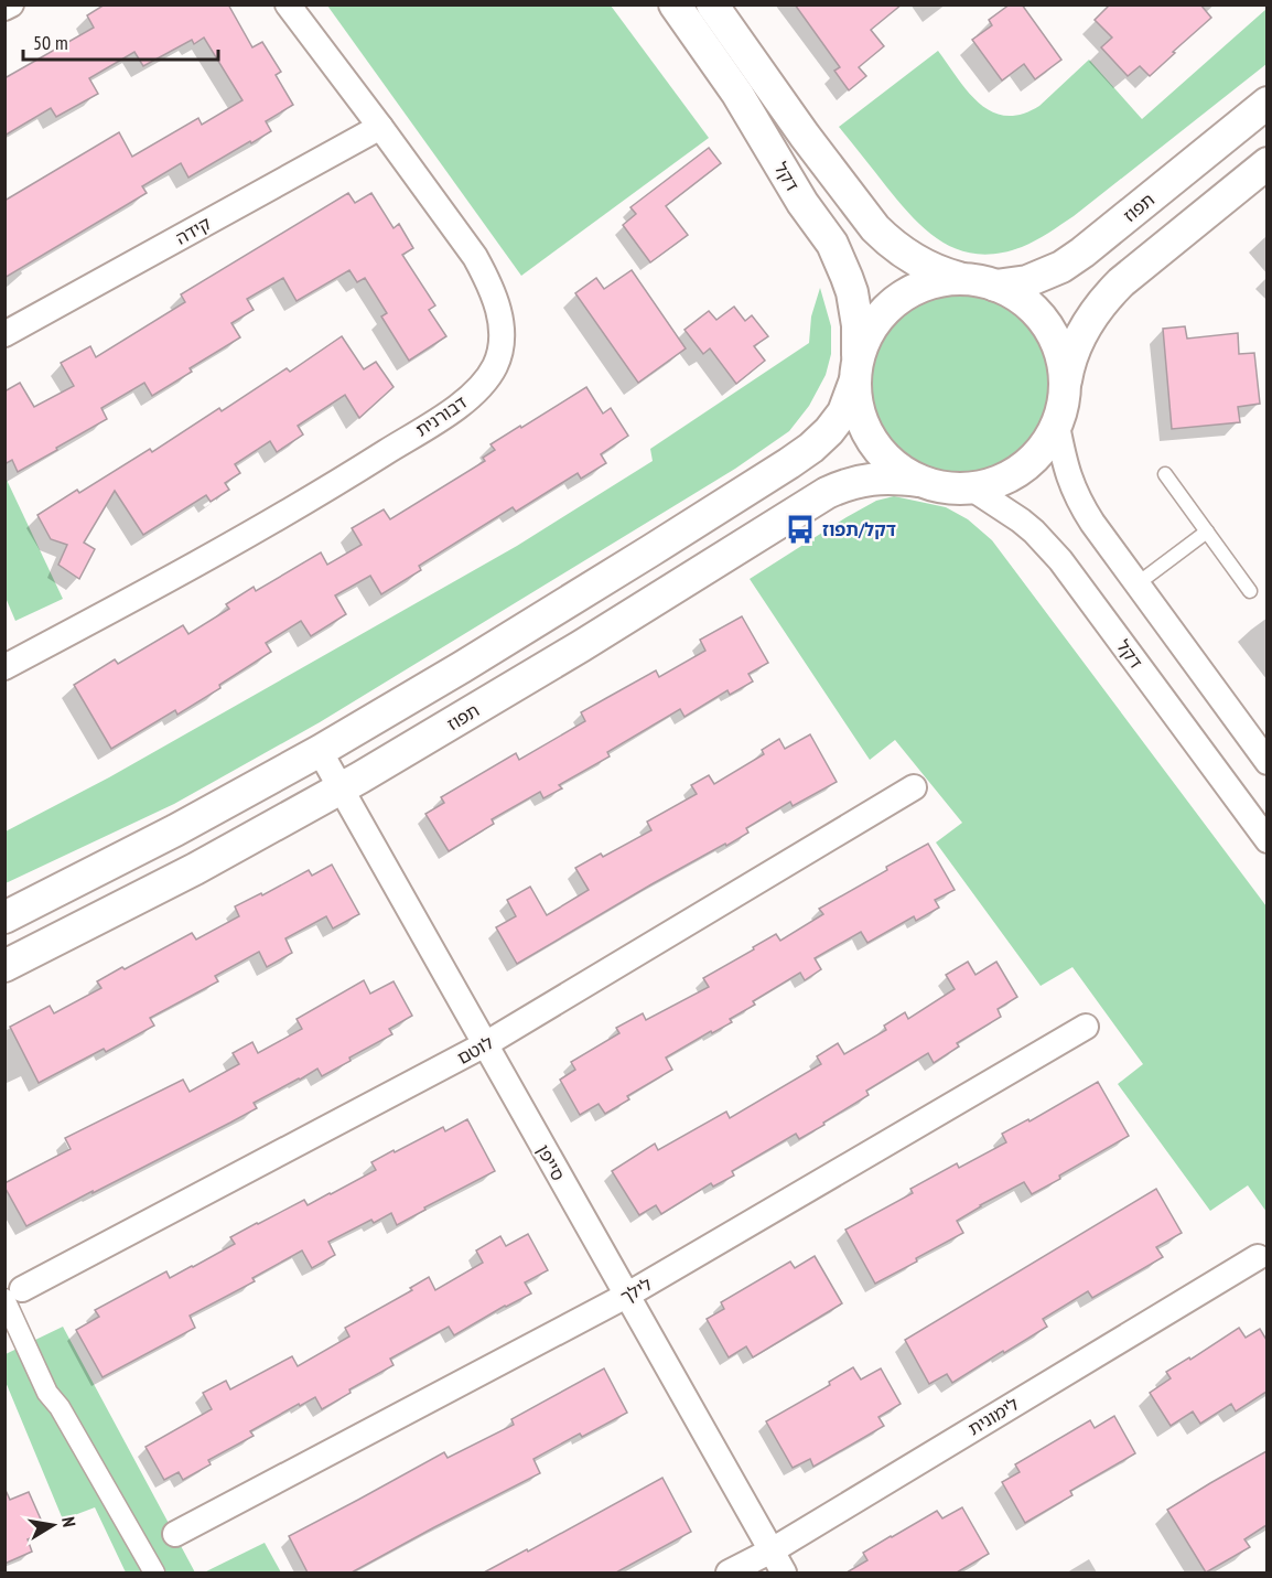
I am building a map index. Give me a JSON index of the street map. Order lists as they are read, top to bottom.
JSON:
{
  "streets": {
    "street": [
      "דקל",
      "תפוז",
      "קידה",
      "דבורנית",
      "לוטם",
      "סייפן",
      "לילך",
      "לימונית"
    ]
  },
  "crossings": [
    ["דקל", "תפוז"],
    ["תפוז", "סייפן"],
    ["קידה", "דבורנית"],
    ["לוטם", "סייפן"],
    ["סייפן", "לילך"],
    ["סייפן", "לימונית"]
  ],
  "places": {
    "bus stop": ["דקל/תפוז"]
  },
  "scale_bar": "50 m",
  "north": "right"
}
